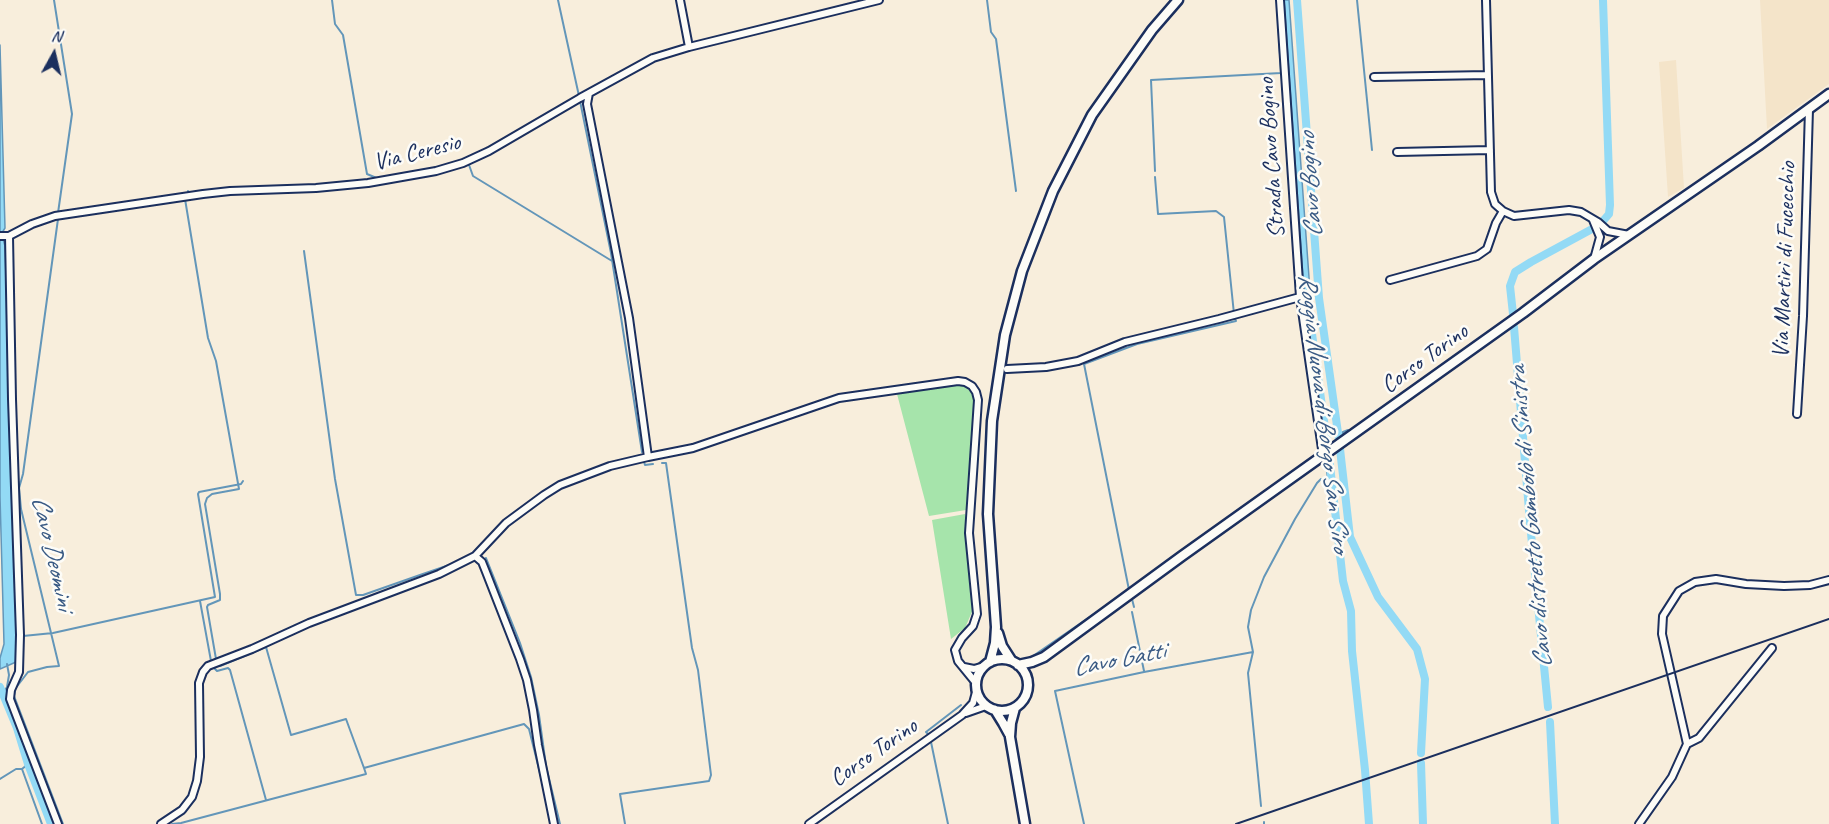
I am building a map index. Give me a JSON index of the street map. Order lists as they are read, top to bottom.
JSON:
{
  "streets": {
    "main road": ["Corso Torino"],
    "street": ["Via Ceresio", "Strada Cavo Bogino", "Via Martiri di Fucecchio"]
  },
  "crossings": [
    ["Strada Cavo Bogino", "Corso Torino"],
    ["Via Martiri di Fucecchio", "Corso Torino"]
  ],
  "water": [
    "Cavo Bogino",
    "Roggia Nuova di Borgo San Siro",
    "Cavo distretto Gambolò di Sinistra",
    "Cavo Deomini",
    "Cavo Gatti"
  ],
  "north": "top"
}
